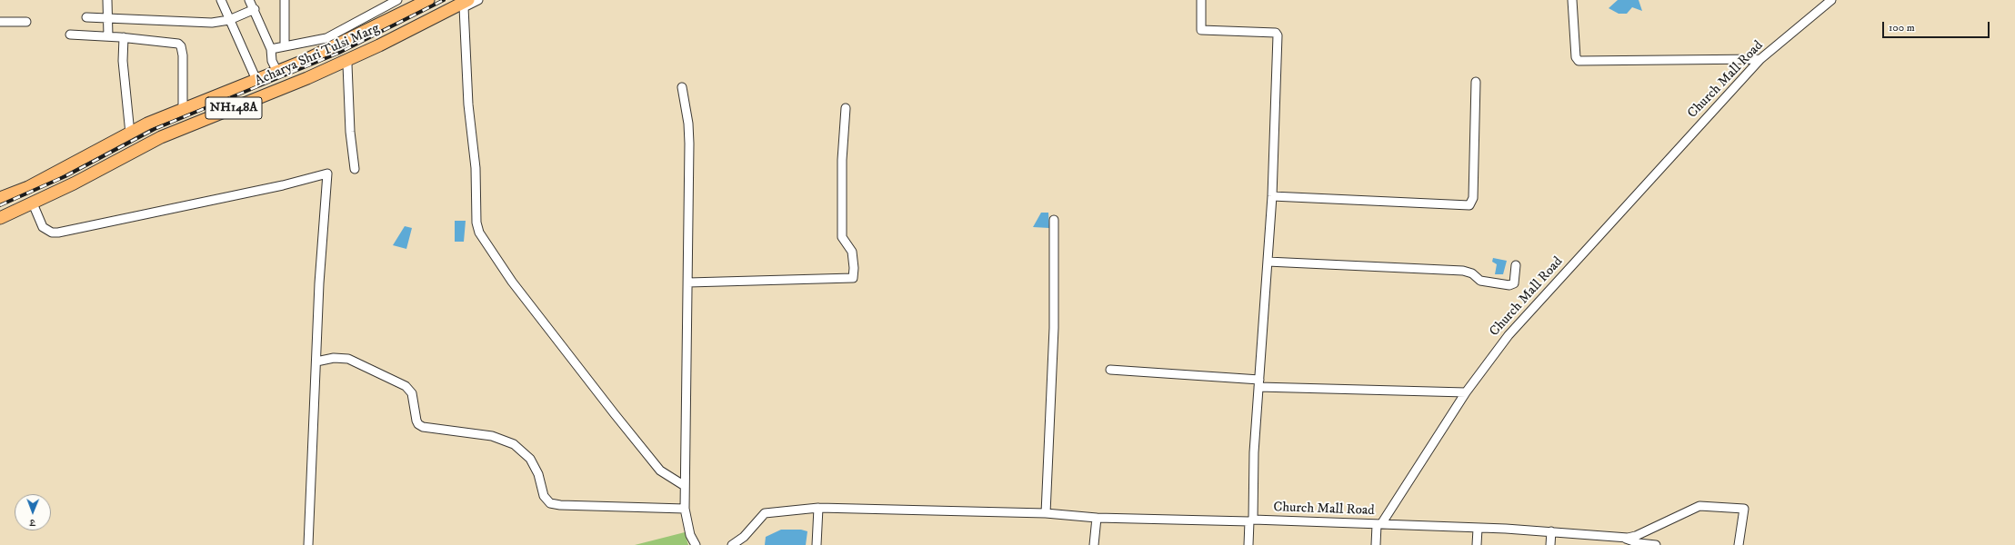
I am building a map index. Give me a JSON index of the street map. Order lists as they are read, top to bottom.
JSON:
{
  "streets": {
    "highway": ["Acharya Shri Tulsi Marg", "NH148A"],
    "street": ["Church Mall Road"]
  },
  "scale_bar": "100 m",
  "north": "bottom"
}
